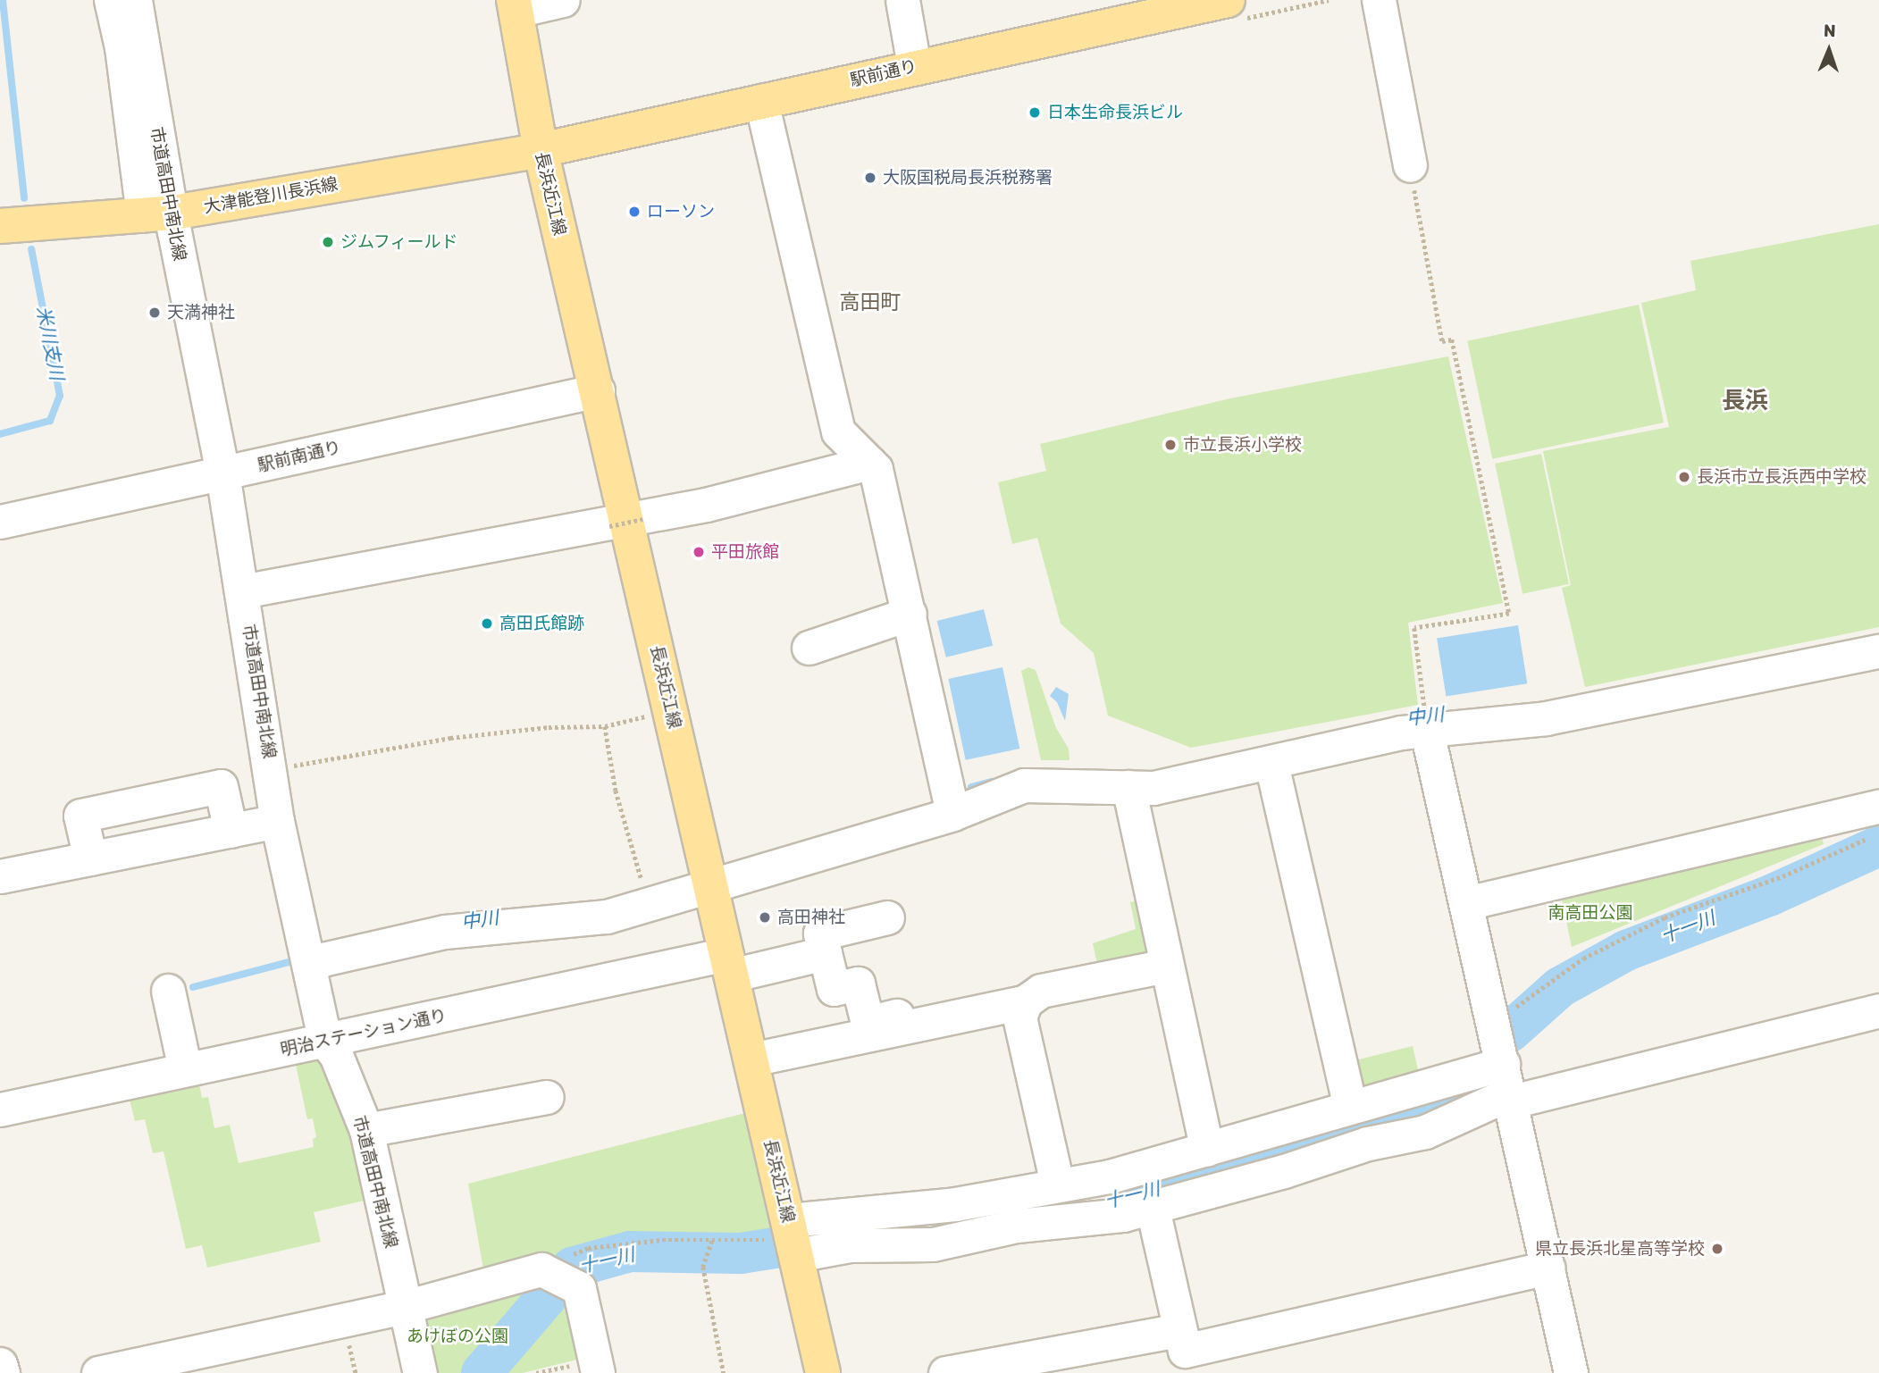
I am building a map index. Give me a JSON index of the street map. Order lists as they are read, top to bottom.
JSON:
{
  "streets": {
    "main road": ["駅前通り", "長浜近江線", "大津能登川長浜線"],
    "street": ["市道高田中南北線", "駅前南通り", "明治ステーション通り"]
  },
  "crossings": [
    ["駅前通り", "長浜近江線"],
    ["駅前通り", "大津能登川長浜線"],
    ["市道高田中南北線", "大津能登川長浜線"],
    ["市道高田中南北線", "駅前南通り"],
    ["市道高田中南北線", "明治ステーション通り"],
    ["長浜近江線", "大津能登川長浜線"],
    ["長浜近江線", "駅前南通り"],
    ["長浜近江線", "明治ステーション通り"]
  ],
  "districts": ["高田町", "長浜"],
  "water": ["米川支川", "中川", "十一川"],
  "parks": ["南高田公園", "あけぼの公園"],
  "places": [
    "日本生命長浜ビル",
    "大阪国税局長浜税務署",
    "ローソン",
    "ジムフィールド",
    "天満神社",
    "市立長浜小学校",
    "長浜市立長浜西中学校",
    "平田旅館",
    "高田氏館跡",
    "高田神社",
    "県立長浜北星高等学校"
  ],
  "north": "top"
}
